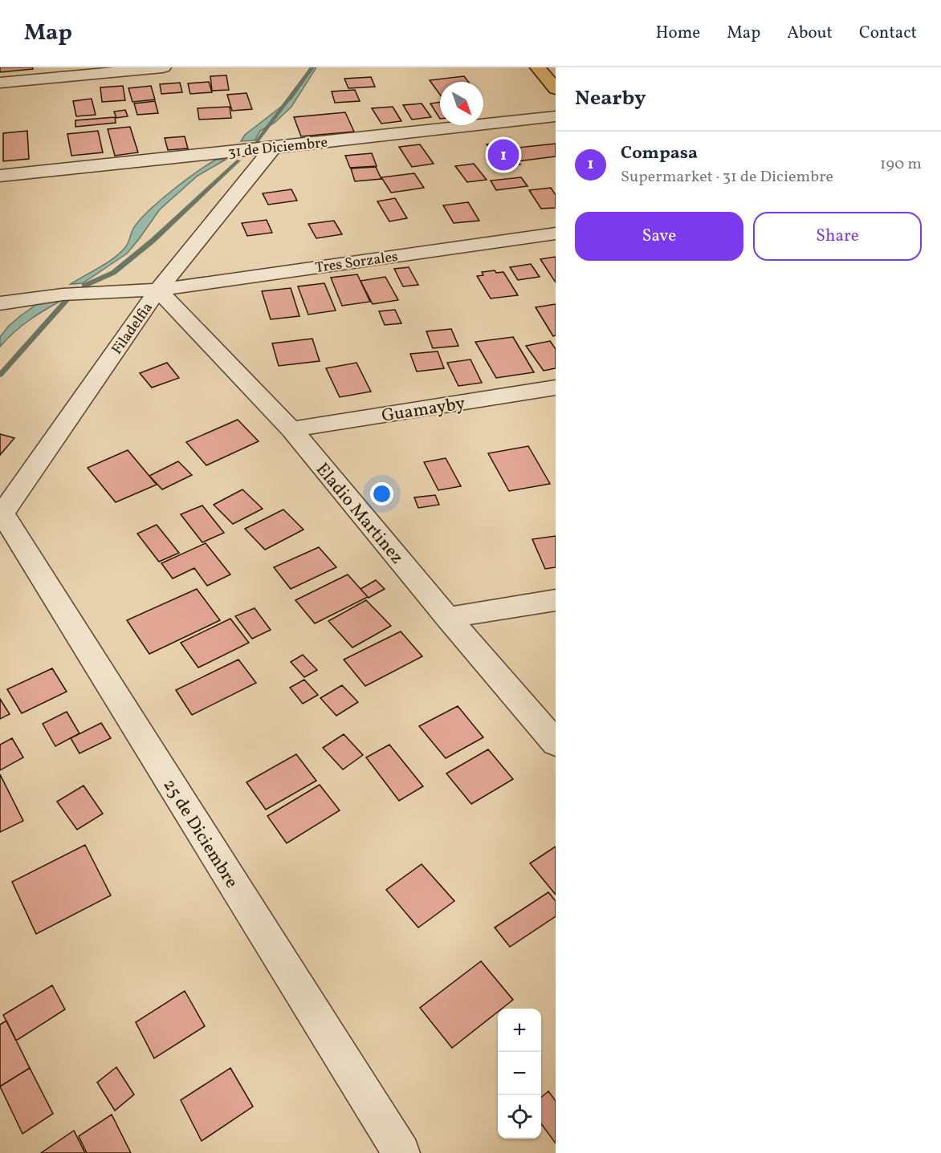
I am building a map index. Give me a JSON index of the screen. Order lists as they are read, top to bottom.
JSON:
{
  "streets": {
    "street": [
      "31 de Diciembre",
      "Tres Sorzales",
      "Filadelfia",
      "Guamayby",
      "Eladio Martinez",
      "25 de Diciembre"
    ]
  },
  "crossings": [
    ["31 de Diciembre", "Filadelfia"],
    ["Tres Sorzales", "Filadelfia"],
    ["Tres Sorzales", "Eladio Martinez"],
    ["Filadelfia", "Eladio Martinez"],
    ["Filadelfia", "25 de Diciembre"],
    ["Guamayby", "Eladio Martinez"]
  ],
  "north": "bottom right",
  "page": {
    "header": "Map",
    "nav": [
      "Home",
      "Map",
      "About",
      "Contact"
    ],
    "heading": "Nearby",
    "list": [
      {
        "mark": "1",
        "name": "Compasa",
        "note": "Supermarket · 31 de Diciembre",
        "value": "190 m"
      }
    ],
    "pins": "1",
    "buttons": ["Save", "Share"],
    "map_buttons": ["+", "−"]
  }
}
